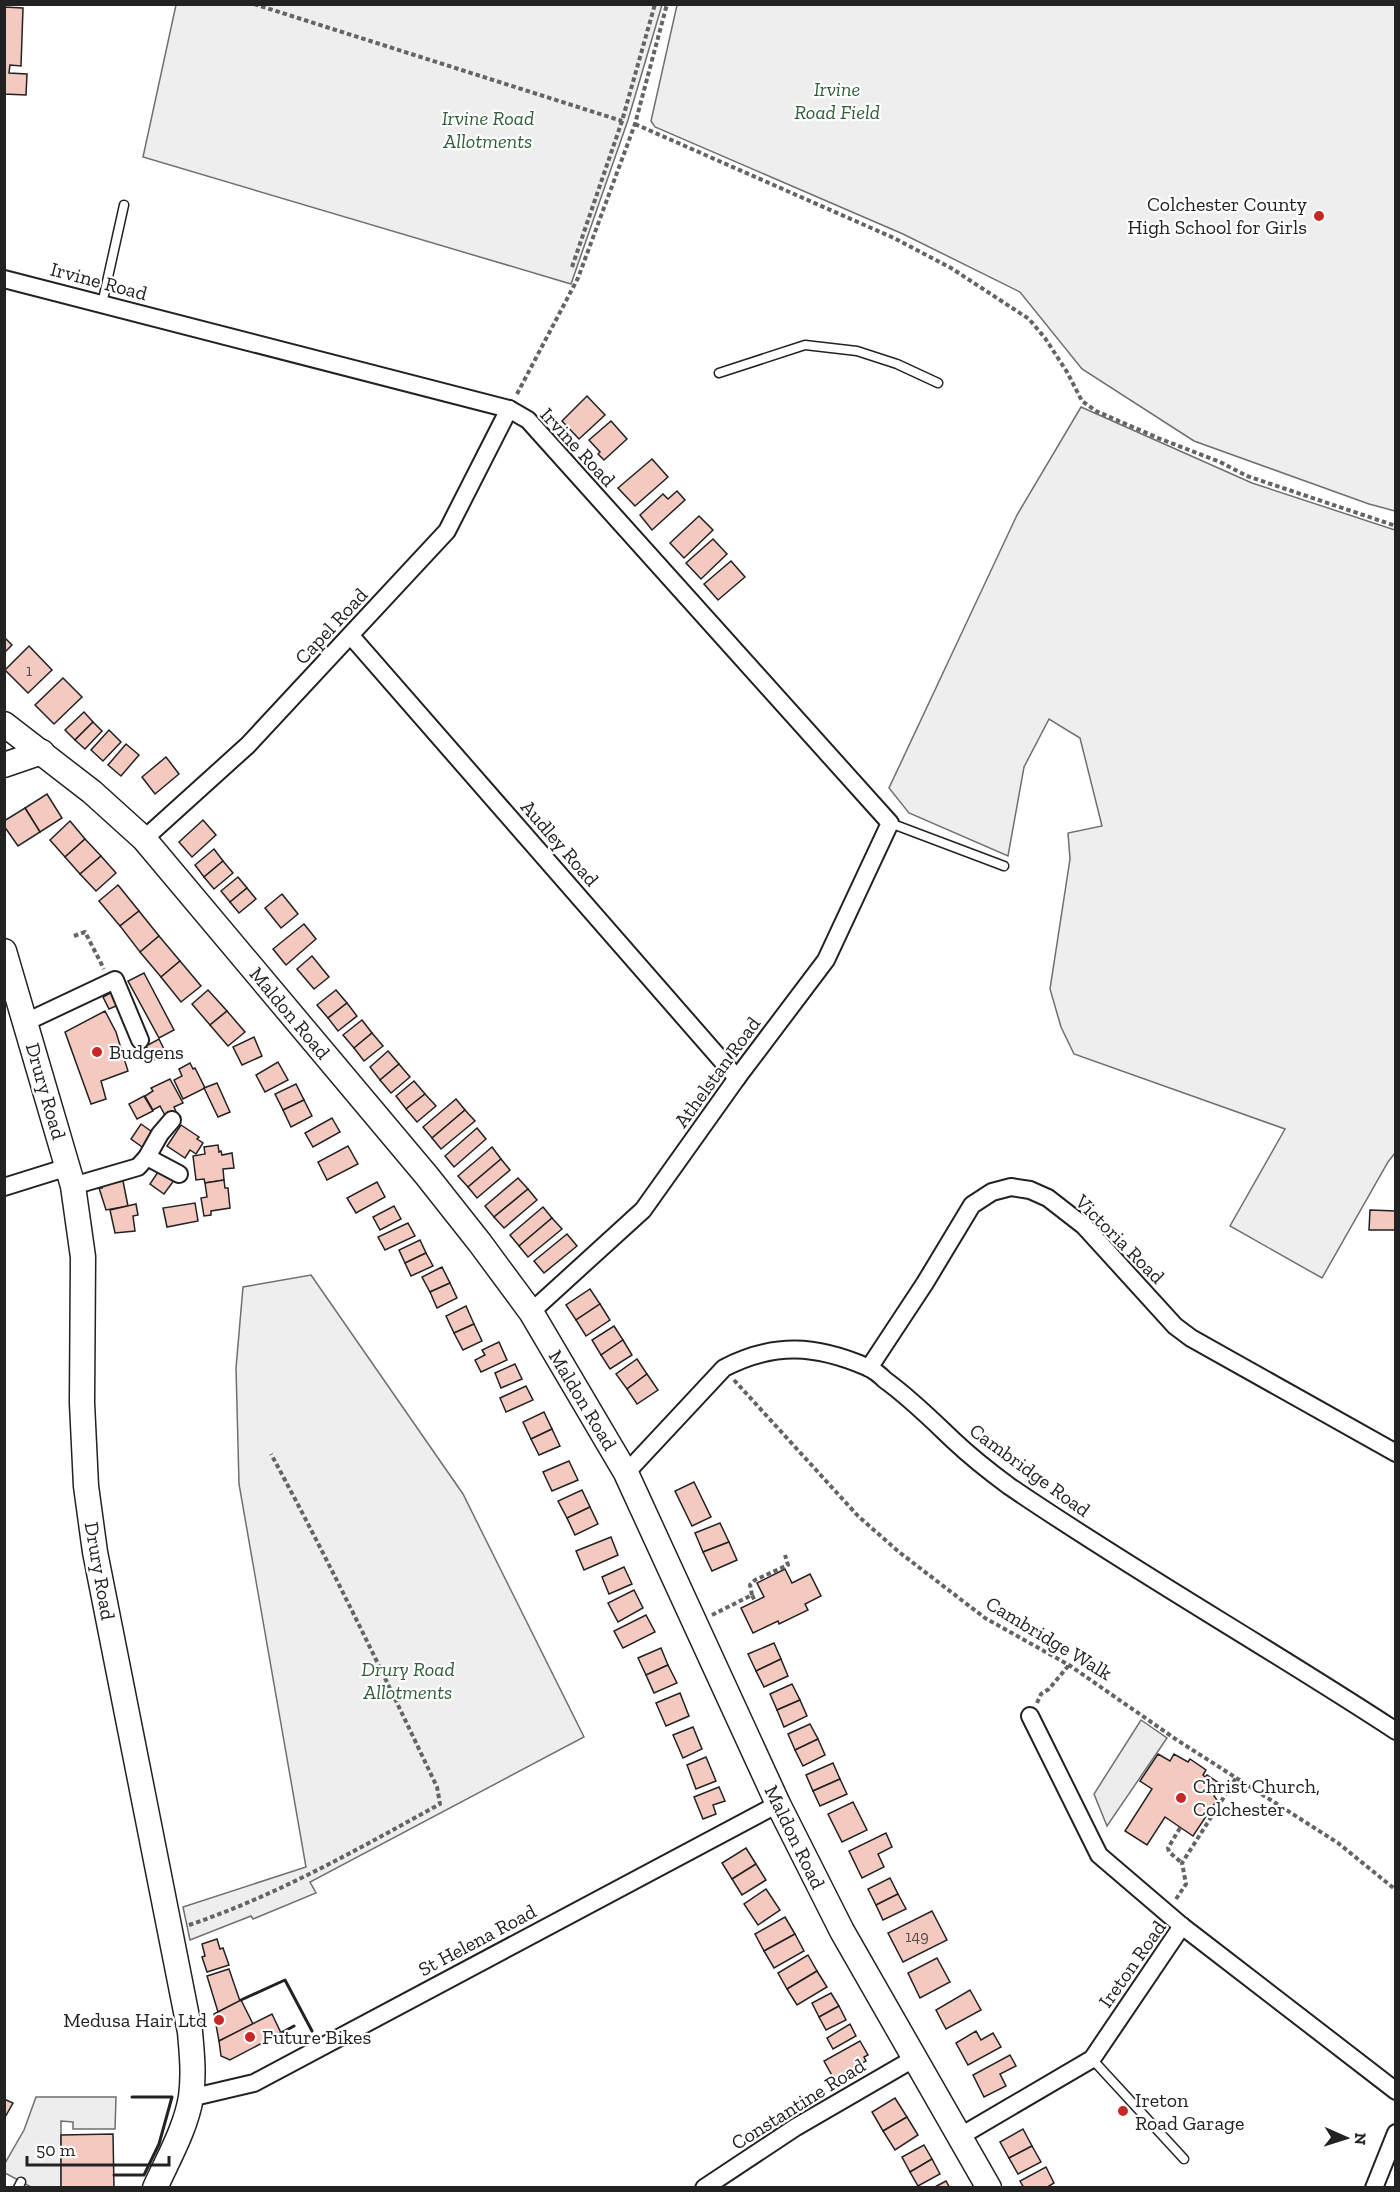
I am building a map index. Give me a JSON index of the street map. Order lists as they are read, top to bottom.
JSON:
{
  "streets": {
    "main road": ["Maldon Road", "Drury Road"],
    "street": [
      "Irvine Road",
      "Capel Road",
      "Audley Road",
      "Athelstan Road",
      "Victoria Road",
      "Cambridge Road",
      "St Helena Road",
      "Ireton Road",
      "Constantine Road"
    ],
    "path": ["Cambridge Walk"]
  },
  "crossings": [
    ["Irvine Road", "Capel Road"],
    ["Irvine Road", "Athelstan Road"],
    ["Capel Road", "Audley Road"],
    ["Capel Road", "Maldon Road"],
    ["Audley Road", "Athelstan Road"],
    ["Maldon Road", "Athelstan Road"],
    ["Maldon Road", "Cambridge Road"],
    ["Maldon Road", "St Helena Road"],
    ["Maldon Road", "Ireton Road"],
    ["Maldon Road", "Constantine Road"],
    ["Drury Road", "St Helena Road"],
    ["Victoria Road", "Cambridge Road"],
    ["Cambridge Road", "Cambridge Walk"]
  ],
  "parks": ["Irvine Road Field", "Irvine Road Allotments", "Drury Road Allotments"],
  "places": [
    "Colchester County High School for Girls",
    "Budgens",
    "Christ Church, Colchester",
    "Medusa Hair Ltd",
    "Future Bikes",
    "Ireton Road Garage"
  ],
  "house_numbers": ["1", "149"],
  "scale_bar": "50 m",
  "north": "right"
}
